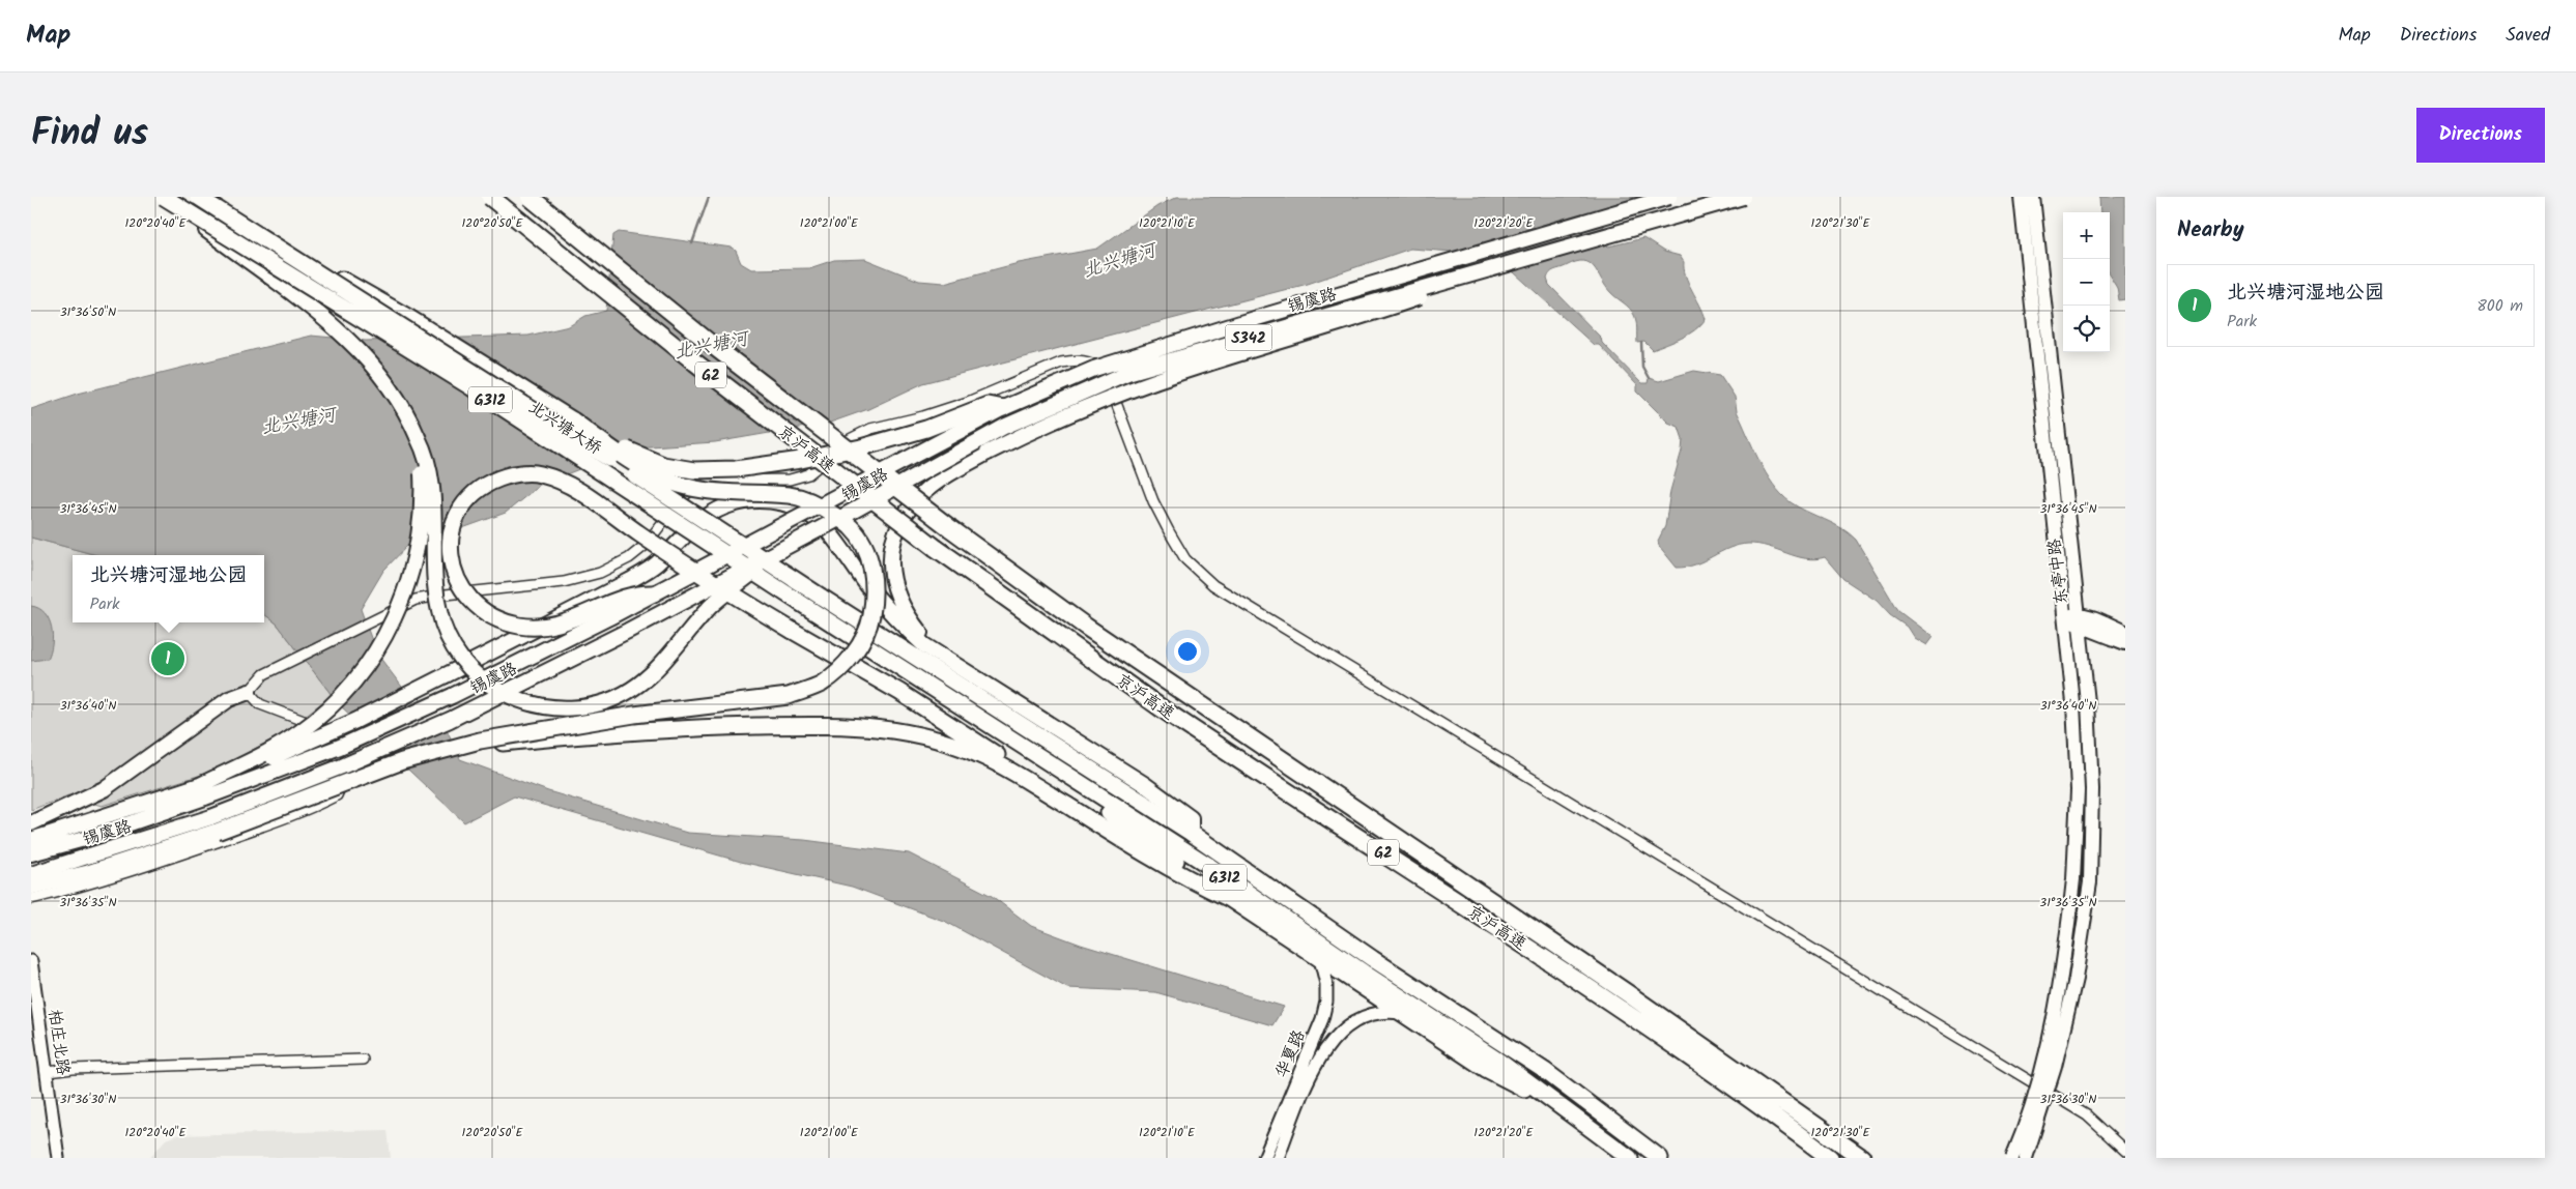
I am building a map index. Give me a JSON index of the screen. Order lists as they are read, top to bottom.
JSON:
{
  "streets": {
    "highway": [
      "G2",
      "G312",
      "北兴塘大桥",
      "京沪高速"
    ],
    "main road": ["锡虞路", "S342", "东亭中路"],
    "street": ["柏庄北路", "华夏路"]
  },
  "crossings": [
    ["G312", "北兴塘大桥"]
  ],
  "water": ["北兴塘河"],
  "page": {
    "header": "Map",
    "nav": ["Map", "Directions", "Saved"],
    "title": "Find us",
    "buttons": "Directions",
    "heading": "Nearby",
    "map_buttons": ["+", "−"],
    "list": [
      {
        "mark": "1",
        "name": "北兴塘河湿地公园",
        "note": "Park",
        "value": "800 m"
      }
    ],
    "popup": ["北兴塘河湿地公园", "Park"],
    "pins": "1"
  },
  "coordinates": [
    "120°20'40\"E",
    "120°20'50\"E",
    "120°21'00\"E",
    "120°21'10\"E",
    "120°21'20\"E",
    "120°21'30\"E",
    "31°36'50\"N",
    "31°36'45\"N",
    "31°36'40\"N",
    "31°36'35\"N",
    "31°36'30\"N"
  ]
}
